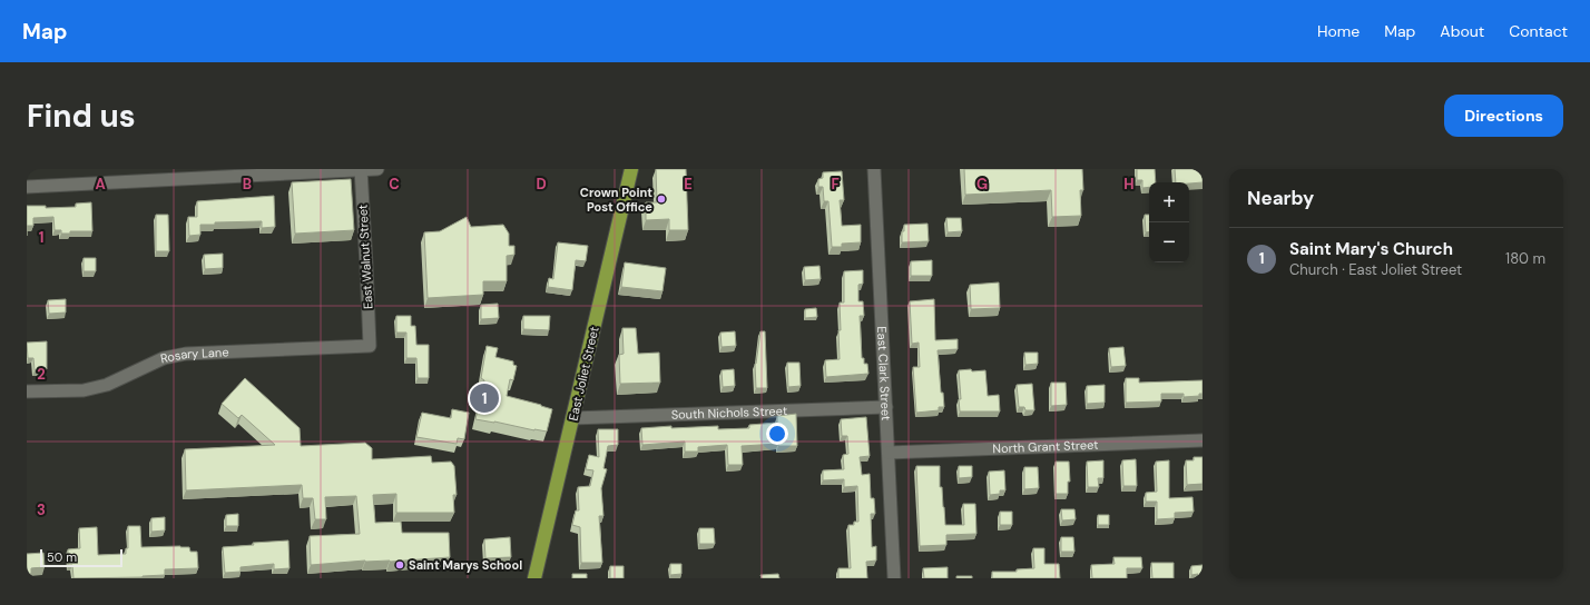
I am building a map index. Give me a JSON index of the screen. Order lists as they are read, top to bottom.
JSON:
{
  "streets": {
    "main road": ["East Joliet Street"],
    "street": [
      "East Walnut Street",
      "Rosary Lane",
      "East Clark Street",
      "South Nichols Street",
      "North Grant Street"
    ]
  },
  "crossings": [
    ["East Walnut Street", "Rosary Lane"],
    ["East Joliet Street", "South Nichols Street"],
    ["East Clark Street", "South Nichols Street"],
    ["East Clark Street", "North Grant Street"]
  ],
  "places": ["Crown Point Post Office", "Saint Marys School"],
  "scale_bar": "50 m",
  "page": {
    "header": "Map",
    "nav": [
      "Home",
      "Map",
      "About",
      "Contact"
    ],
    "buttons": "Directions",
    "title": "Find us",
    "heading": "Nearby",
    "map_buttons": ["+", "−"],
    "list": [
      {
        "mark": "1",
        "name": "Saint Mary's Church",
        "note": "Church · East Joliet Street",
        "value": "180 m"
      }
    ],
    "pins": "1",
    "scale": "50 m"
  },
  "grid": {
    "columns": [
      "A",
      "B",
      "C",
      "D",
      "E",
      "F",
      "G",
      "H"
    ],
    "rows": ["1", "2", "3"]
  }
}
